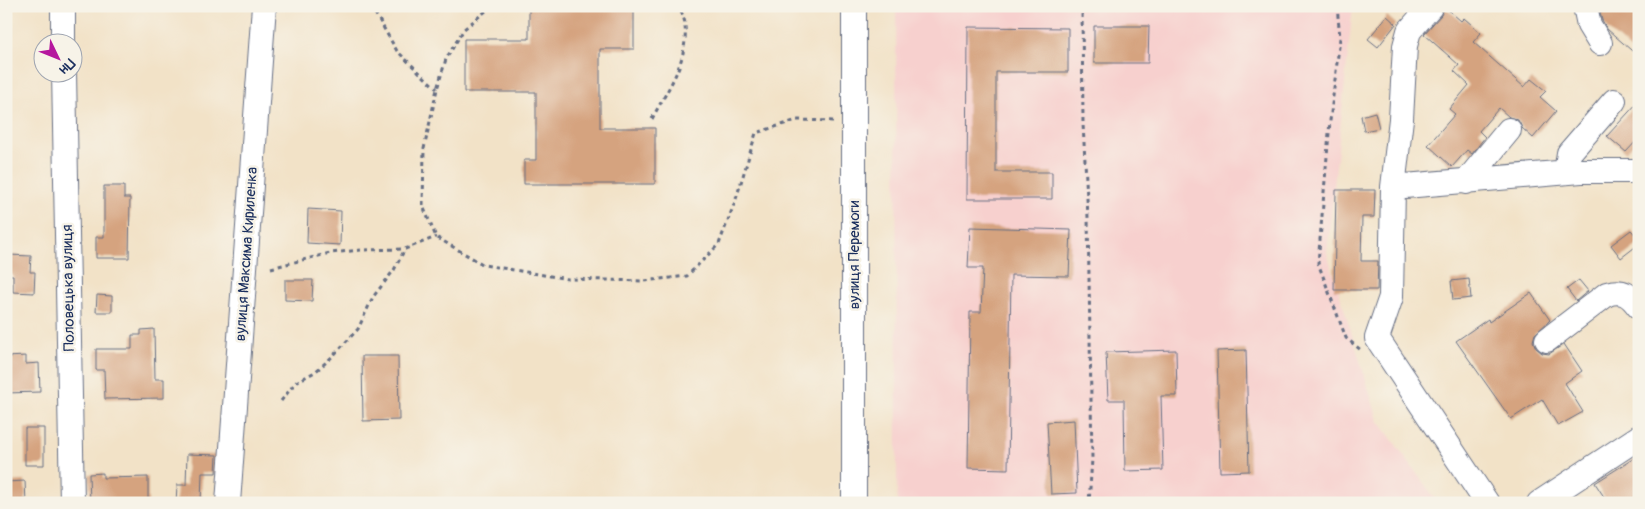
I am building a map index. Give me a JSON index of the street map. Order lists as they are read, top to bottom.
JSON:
{
  "streets": {
    "street": ["вулиця Максима Кириленка", "вулиця Перемоги", "Половецька вулиця"]
  },
  "north": "bottom right"
}
